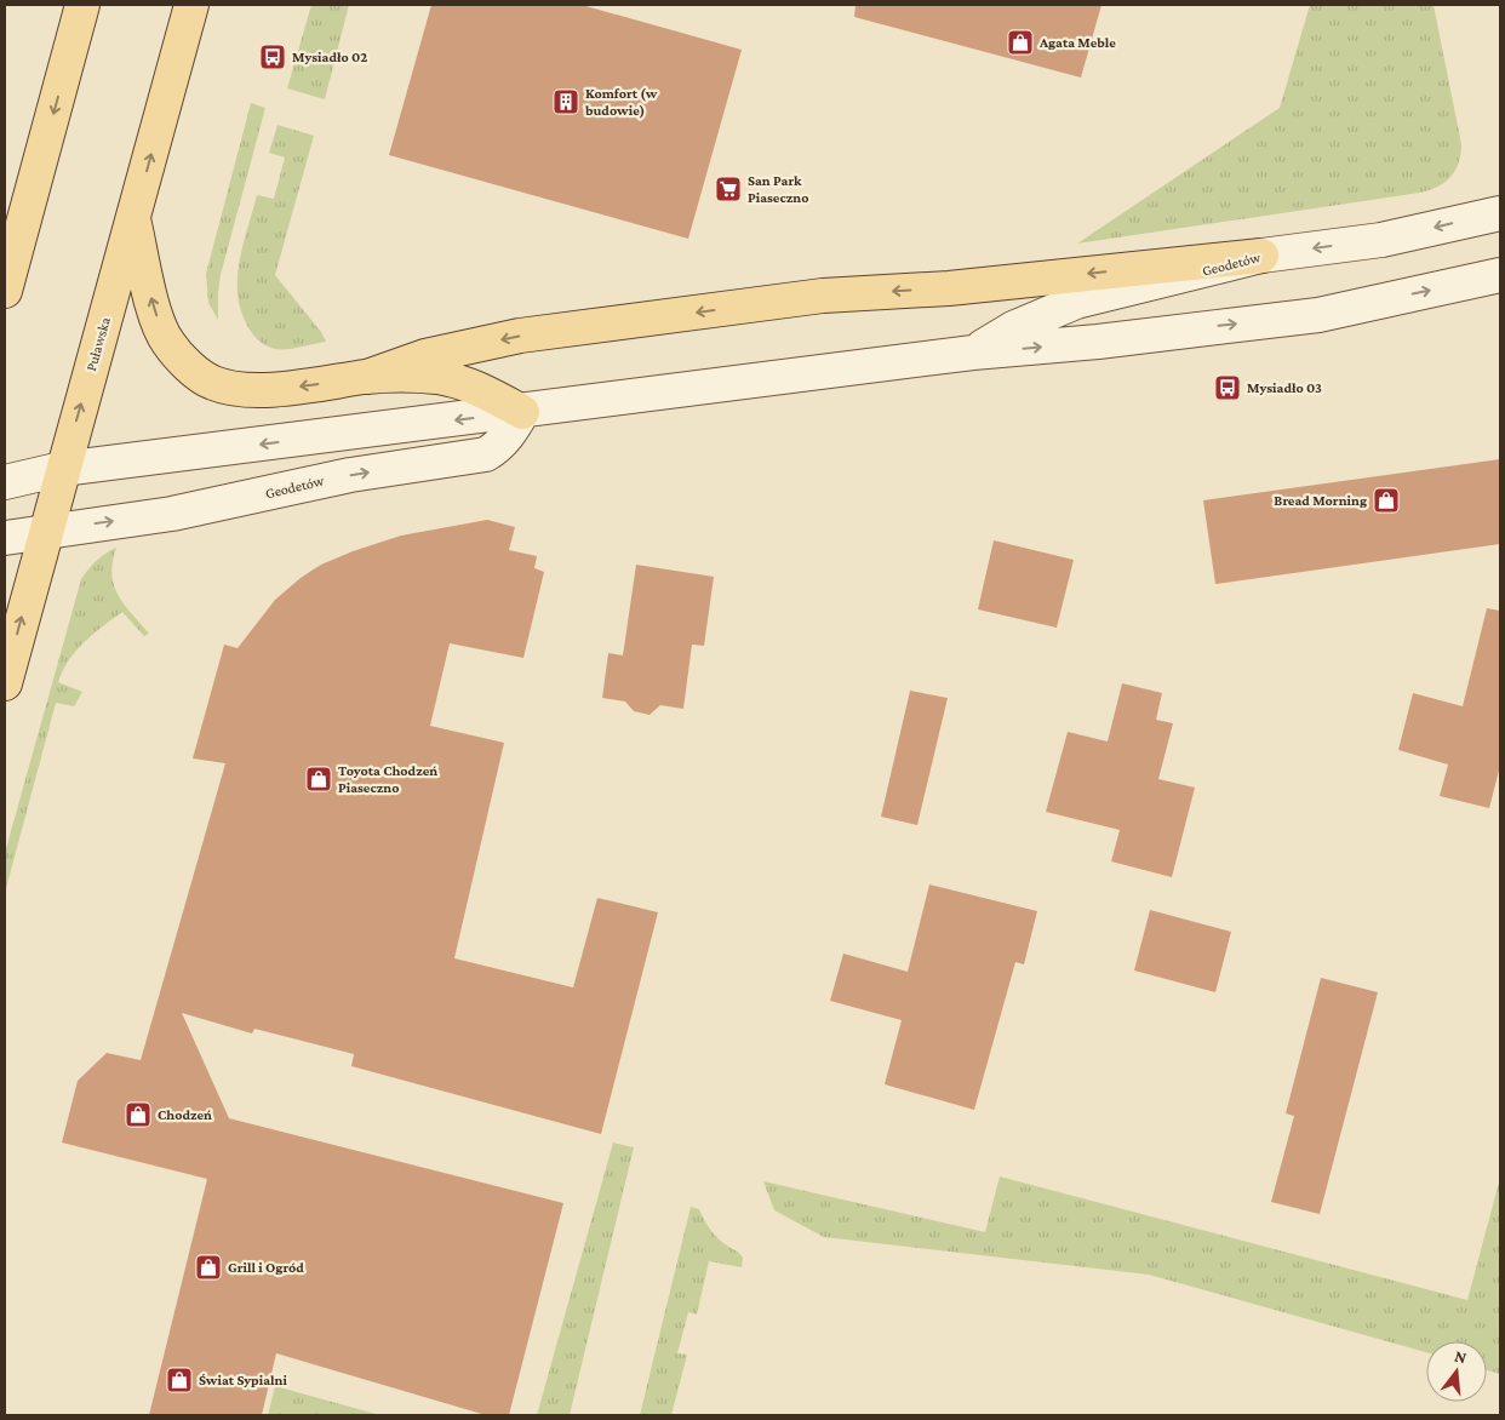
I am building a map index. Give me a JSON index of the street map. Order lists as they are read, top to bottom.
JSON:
{
  "streets": {
    "main road": ["Puławska"],
    "street": ["Geodetów"]
  },
  "crossings": [
    ["Geodetów", "Puławska"]
  ],
  "places": {
    "shop": [
      "Agata Meble",
      "Bread Morning",
      "Toyota Chodzeń Piaseczno",
      "Chodzeń",
      "Grill i Ogród",
      "Świat Sypialni"
    ],
    "bus stop": ["Mysiadło 02", "Mysiadło 03"],
    "building": ["Komfort (w budowie)"],
    "supermarket": ["San Park Piaseczno"]
  },
  "north": "top"
}
